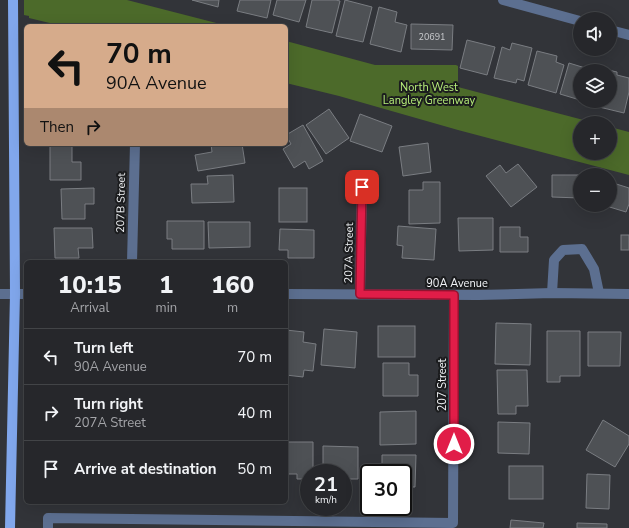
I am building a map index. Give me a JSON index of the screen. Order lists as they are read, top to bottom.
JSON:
{
  "streets": {
    "street": [
      "207B Street",
      "207A Street",
      "90A Avenue",
      "207 Street"
    ]
  },
  "crossings": [
    ["207A Street", "90A Avenue"],
    ["90A Avenue", "207 Street"]
  ],
  "parks": ["North West Langley Greenway"],
  "house_numbers": ["20691"],
  "page": {
    "map_buttons": ["+", "−"],
    "turn": ["70 m", "90A Avenue"],
    "then": "Then",
    "eta": [
      "10:15",
      "Arrival",
      "1",
      "min",
      "160",
      "m"
    ],
    "list": [
      {
        "name": "Turn left",
        "note": "90A Avenue",
        "value": "70 m"
      },
      {
        "name": "Turn right",
        "note": "207A Street",
        "value": "40 m"
      },
      {
        "name": "Arrive at destination",
        "value": "50 m"
      }
    ],
    "speed": "21 km/h",
    "limit": "30"
  }
}
